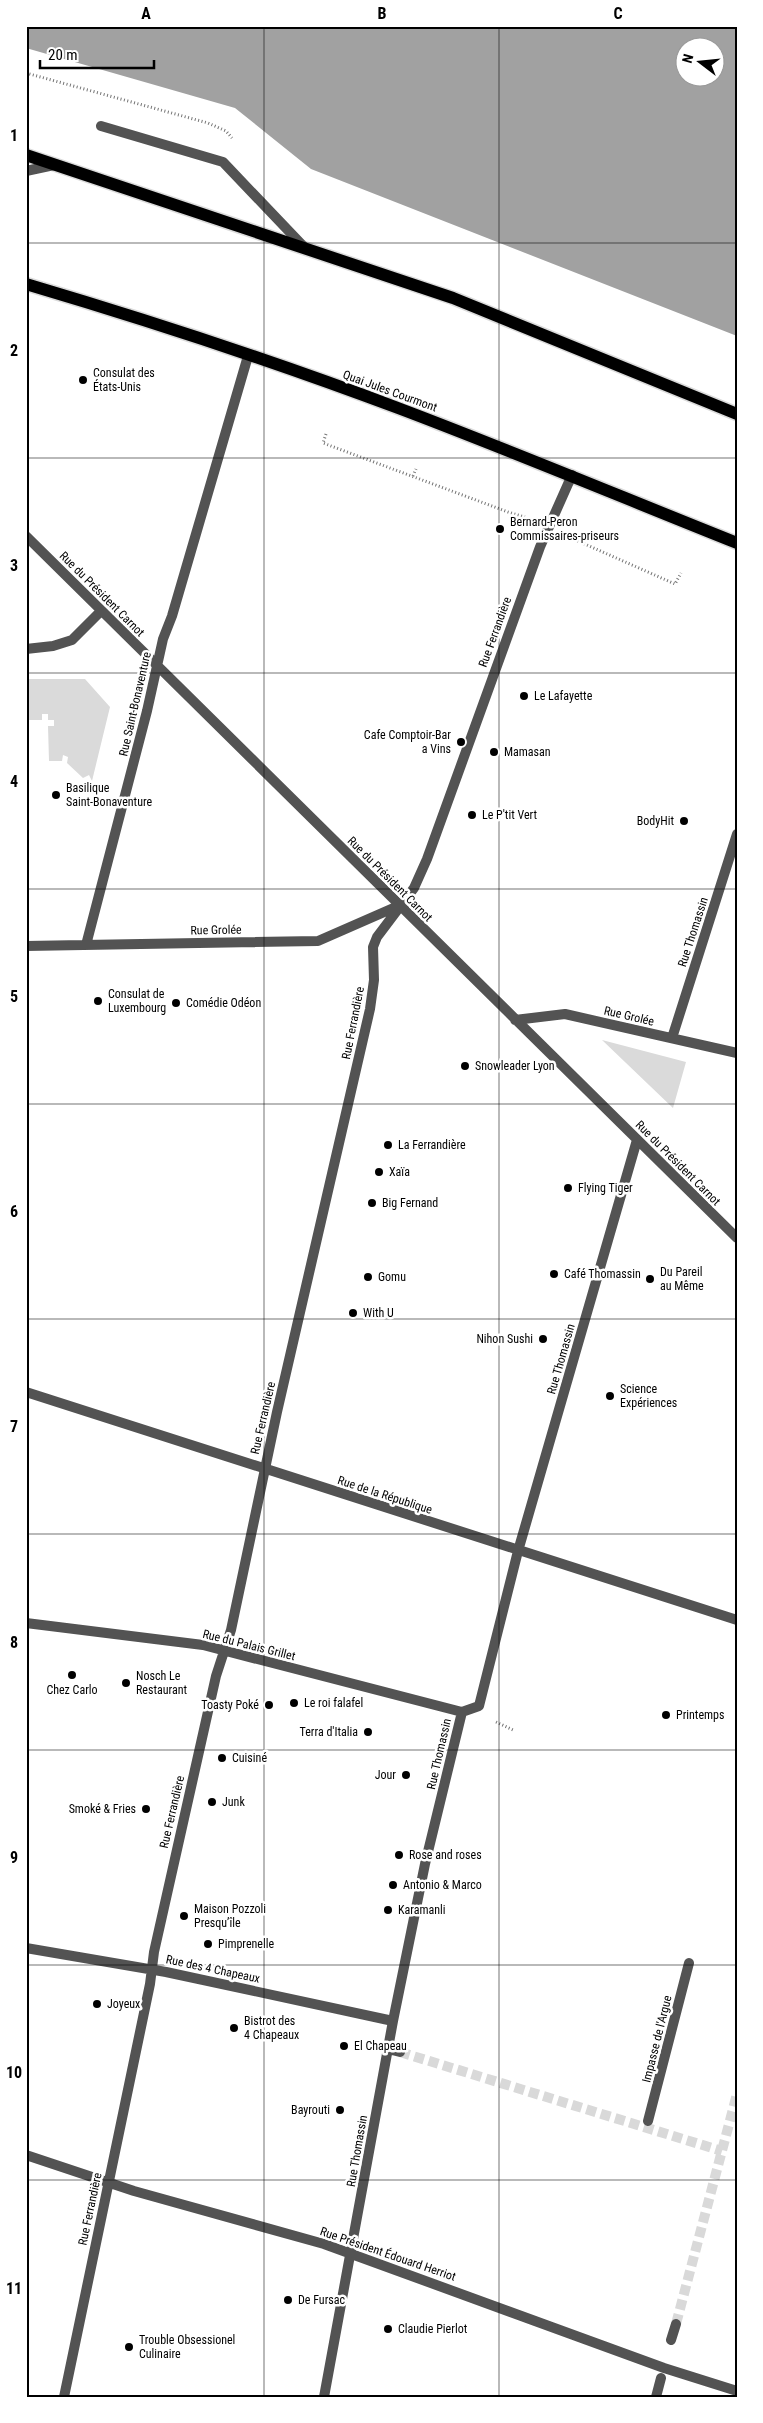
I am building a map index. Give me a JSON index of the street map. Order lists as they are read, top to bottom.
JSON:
{
  "streets": {
    "main road": ["Quai Jules Courmont"],
    "street": [
      "Rue du Président Carnot",
      "Rue Ferrandière",
      "Rue Saint-Bonaventure",
      "Rue Grolée",
      "Rue Thomassin",
      "Rue de la République",
      "Rue du Palais Grillet",
      "Rue des 4 Chapeaux",
      "Impasse de l'Argue",
      "Rue Président Édouard Herriot"
    ]
  },
  "crossings": [
    ["Quai Jules Courmont", "Rue Ferrandière"],
    ["Quai Jules Courmont", "Rue Saint-Bonaventure"],
    ["Rue du Président Carnot", "Rue Ferrandière"],
    ["Rue du Président Carnot", "Rue Saint-Bonaventure"],
    ["Rue du Président Carnot", "Rue Grolée"],
    ["Rue du Président Carnot", "Rue Thomassin"],
    ["Rue Ferrandière", "Rue Grolée"],
    ["Rue Ferrandière", "Rue de la République"],
    ["Rue Ferrandière", "Rue du Palais Grillet"],
    ["Rue Ferrandière", "Rue des 4 Chapeaux"],
    ["Rue Ferrandière", "Rue Président Édouard Herriot"],
    ["Rue Saint-Bonaventure", "Rue Grolée"],
    ["Rue Grolée", "Rue Thomassin"],
    ["Rue Thomassin", "Rue de la République"],
    ["Rue Thomassin", "Rue du Palais Grillet"],
    ["Rue Thomassin", "Rue des 4 Chapeaux"],
    ["Rue Thomassin", "Rue Président Édouard Herriot"]
  ],
  "places": [
    "Consulat des États-Unis",
    "Bernard-Peron Commissaires-priseurs",
    "Le Lafayette",
    "Cafe Comptoir-Bar a Vins",
    "Mamasan",
    "Basilique Saint-Bonaventure",
    "Le P'tit Vert",
    "BodyHit",
    "Consulat de Luxembourg",
    "Comédie Odéon",
    "Snowleader Lyon",
    "La Ferrandière",
    "Xaïa",
    "Flying Tiger",
    "Big Fernand",
    "Café Thomassin",
    "Gomu",
    "Du Pareil au Même",
    "With U",
    "Nihon Sushi",
    "Science Expériences",
    "Chez Carlo",
    "Nosch Le Restaurant",
    "Le roi falafel",
    "Toasty Poké",
    "Printemps",
    "Terra d'Italia",
    "Cuisiné",
    "Jour",
    "Junk",
    "Smoké & Fries",
    "Rose and roses",
    "Antonio & Marco",
    "Karamanli",
    "Maison Pozzoli Presqu’île",
    "Pimprenelle",
    "Joyeux",
    "Bistrot des 4 Chapeaux",
    "El Chapeau",
    "Bayrouti",
    "De Fursac",
    "Claudie Pierlot",
    "Trouble Obsessionel Culinaire"
  ],
  "scale_bar": "20 m",
  "north": "left",
  "grid": {
    "columns": ["A", "B", "C"],
    "rows": [
      "1",
      "2",
      "3",
      "4",
      "5",
      "6",
      "7",
      "8",
      "9",
      "10",
      "11"
    ]
  }
}
